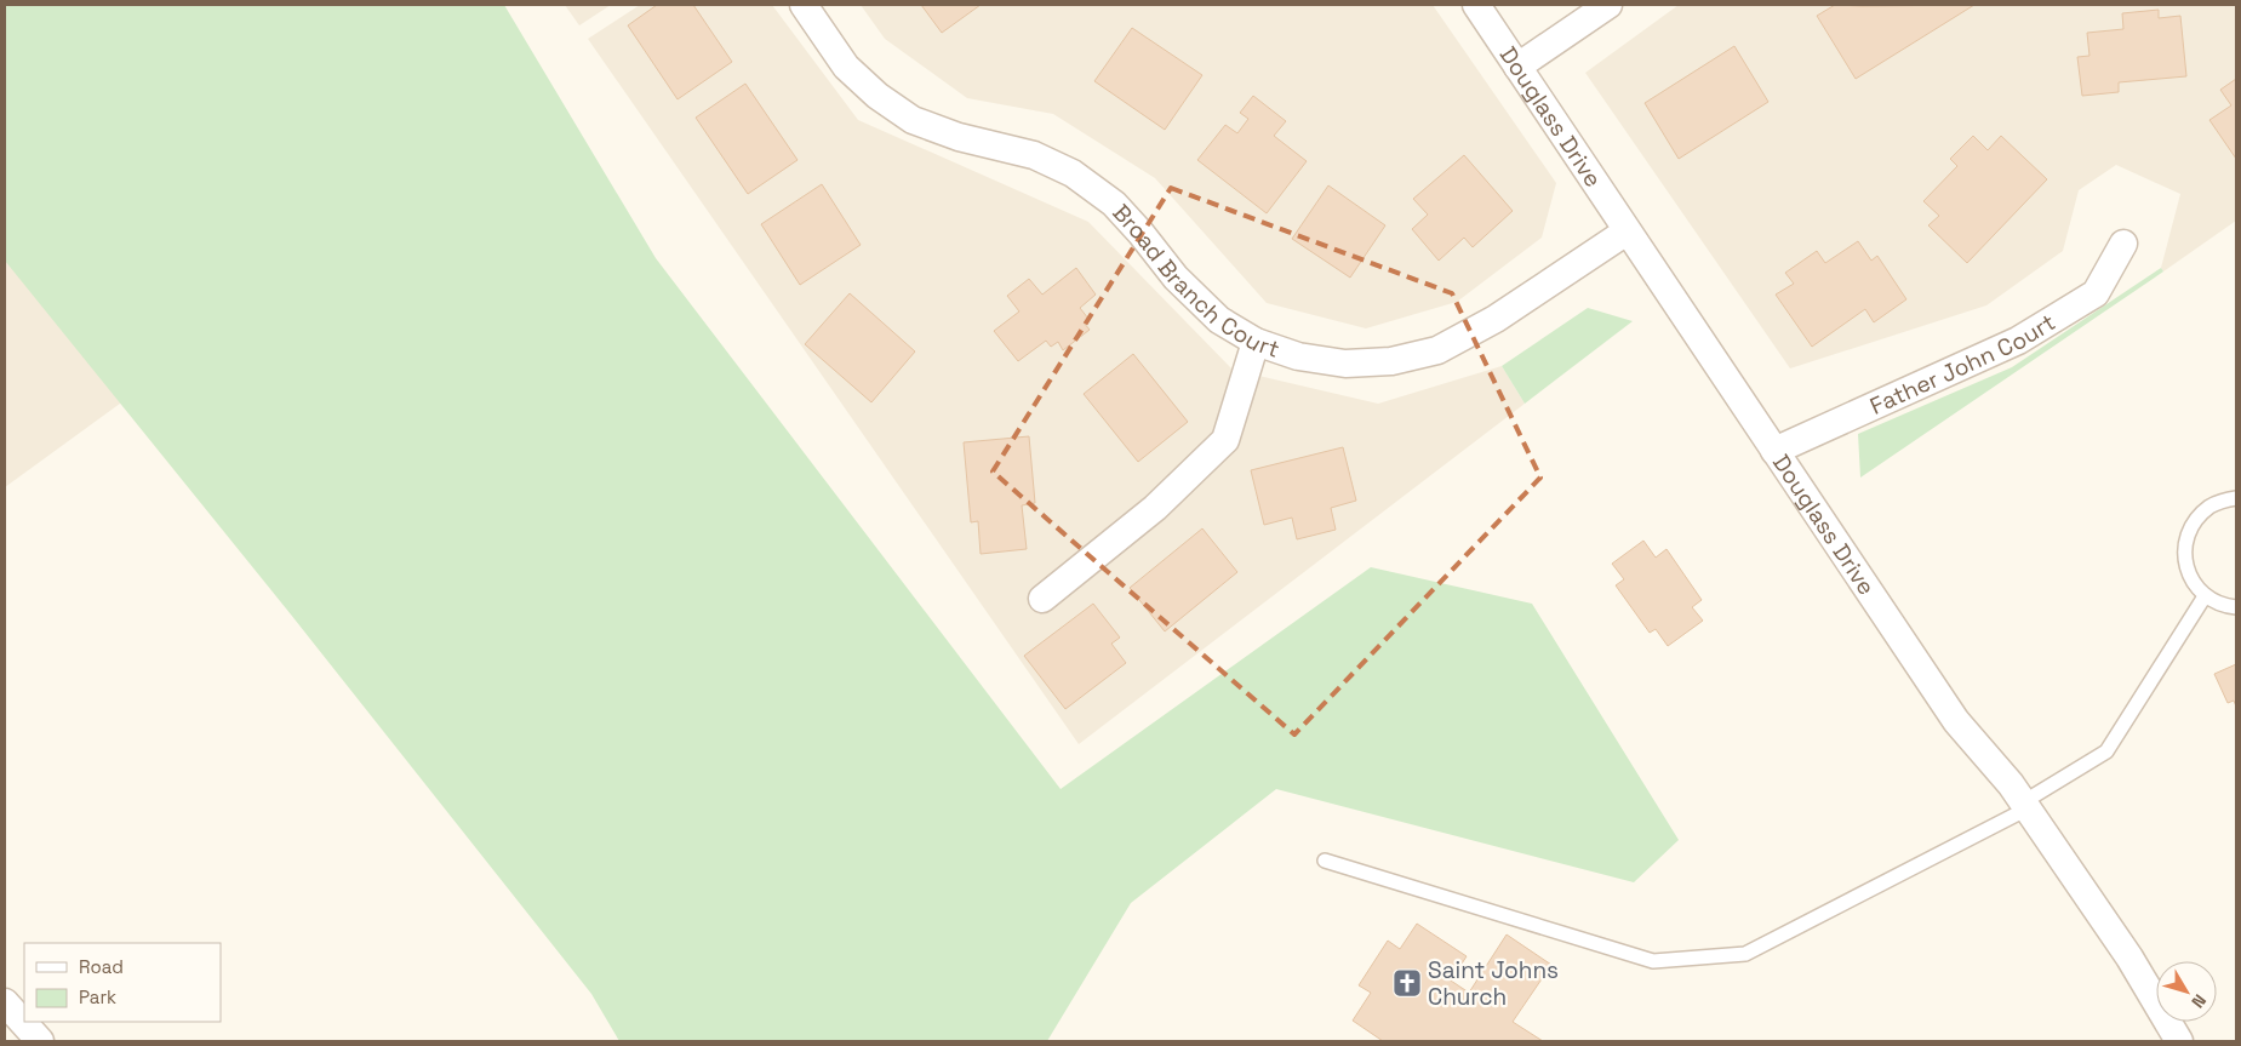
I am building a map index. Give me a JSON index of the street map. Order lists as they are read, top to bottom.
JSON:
{
  "streets": {
    "street": ["Douglass Drive", "Broad Branch Court", "Father John Court"]
  },
  "crossings": [
    ["Douglass Drive", "Broad Branch Court"],
    ["Douglass Drive", "Father John Court"]
  ],
  "places": {
    "church": ["Saint Johns Church"]
  },
  "legend": ["Road", "Park"],
  "north": "bottom right"
}
